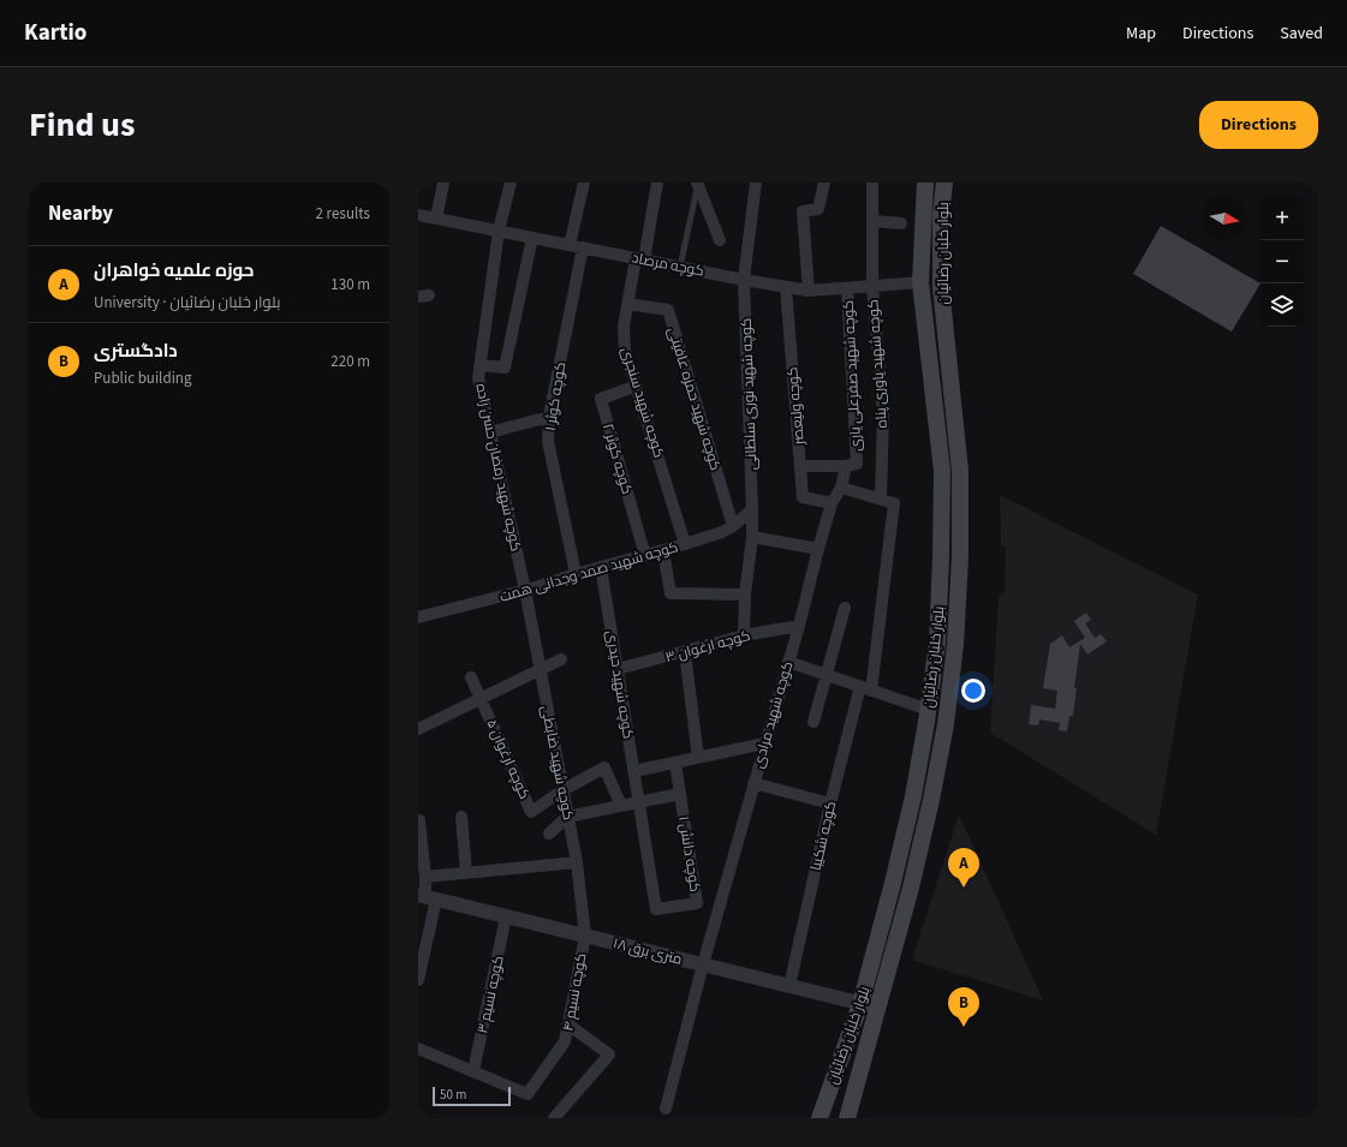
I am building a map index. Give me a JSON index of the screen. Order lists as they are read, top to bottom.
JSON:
{
  "streets": {
    "main road": ["بلوار خلبان رضائیان"],
    "street": [
      "کوچه مرصاد",
      "کوچه شهید یاوری پناه",
      "کوچه شهید صفرعلی یاری",
      "کوچه شهید نوری سلطانی",
      "کوچه کوثر ۱",
      "کوچه شهید حمزه عافیتی",
      "کوچه شهید سنجری",
      "کوچه ولیعصر",
      "کوچه کوثر ۲",
      "کوچه شهید رمضان حسن زاده",
      "کوچه شهید صمد وجدانی همت",
      "کوچه ارغوان ۳",
      "کوچه شهید حیدری",
      "کوچه شهید مرادی",
      "کوچه ارغوان ۵",
      "کوچه شهید ضابطی",
      "کوچه شکیبا",
      "کوچه دانش ۱",
      "۱۸ متری برق",
      "کوچه نسیم ۴",
      "کوچه نسیم ۳"
    ]
  },
  "crossings": [
    ["بلوار خلبان رضائیان", "کوچه مرصاد"],
    ["بلوار خلبان رضائیان", "۱۸ متری برق"],
    ["کوچه مرصاد", "کوچه شهید یاوری پناه"],
    ["کوچه مرصاد", "کوچه شهید صفرعلی یاری"],
    ["کوچه مرصاد", "کوچه شهید نوری سلطانی"],
    ["کوچه مرصاد", "کوچه کوثر ۱"],
    ["کوچه مرصاد", "کوچه شهید سنجری"],
    ["کوچه مرصاد", "کوچه ولیعصر"],
    ["کوچه مرصاد", "کوچه شهید رمضان حسن زاده"],
    ["کوچه شهید یاوری پناه", "کوچه شکیبا"],
    ["کوچه شهید صفرعلی یاری", "کوچه شهید مرادی"],
    ["کوچه شهید نوری سلطانی", "کوچه شهید صمد وجدانی همت"],
    ["کوچه شهید نوری سلطانی", "کوچه ارغوان ۳"],
    ["کوچه کوثر ۱", "کوچه شهید صمد وجدانی همت"],
    ["کوچه شهید حمزه عافیتی", "کوچه شهید سنجری"],
    ["کوچه شهید حمزه عافیتی", "کوچه شهید صمد وجدانی همت"],
    ["کوچه شهید سنجری", "کوچه کوثر ۲"],
    ["کوچه شهید سنجری", "کوچه شهید صمد وجدانی همت"],
    ["کوچه ولیعصر", "کوچه شهید مرادی"],
    ["کوچه کوثر ۲", "کوچه شهید صمد وجدانی همت"],
    ["کوچه شهید رمضان حسن زاده", "کوچه شهید صمد وجدانی همت"],
    ["کوچه شهید رمضان حسن زاده", "کوچه شهید ضابطی"],
    ["کوچه شهید صمد وجدانی همت", "کوچه شهید حیدری"],
    ["کوچه شهید صمد وجدانی همت", "کوچه شهید ضابطی"],
    ["کوچه ارغوان ۳", "کوچه شهید حیدری"],
    ["کوچه ارغوان ۳", "کوچه شهید مرادی"],
    ["کوچه شهید حیدری", "کوچه دانش ۱"],
    ["کوچه شهید مرادی", "۱۸ متری برق"],
    ["کوچه ارغوان ۵", "کوچه شهید ضابطی"],
    ["کوچه شهید ضابطی", "۱۸ متری برق"],
    ["کوچه شهید ضابطی", "کوچه نسیم ۴"],
    ["کوچه شکیبا", "۱۸ متری برق"],
    ["۱۸ متری برق", "کوچه نسیم ۴"],
    ["۱۸ متری برق", "کوچه نسیم ۳"],
    ["کوچه نسیم ۴", "کوچه نسیم ۳"]
  ],
  "scale_bar": "50 m",
  "north": "right",
  "page": {
    "header": "Kartio",
    "nav": ["Map", "Directions", "Saved"],
    "title": "Find us",
    "buttons": "Directions",
    "heading": ["Nearby", "2 results"],
    "map_buttons": ["+", "−"],
    "list": [
      {
        "mark": "A",
        "name": "حوزه علمیه خواهران",
        "note": "University · بلوار خلبان رضائیان",
        "value": "130 m"
      },
      {
        "mark": "B",
        "name": "دادگستری",
        "note": "Public building",
        "value": "220 m"
      }
    ],
    "pins": ["A", "B"],
    "scale": "50 m"
  }
}
